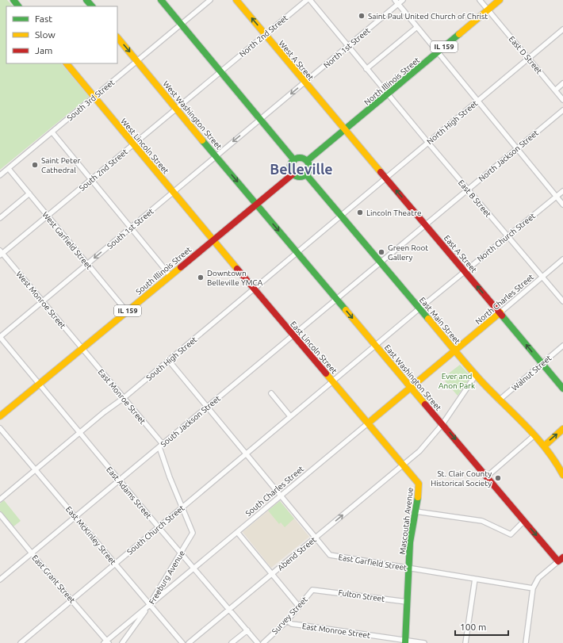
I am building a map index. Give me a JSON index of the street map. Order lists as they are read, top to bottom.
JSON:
{
  "streets": {
    "main road": [
      "IL 159",
      "West A Street",
      "North Illinois Street",
      "West Washington Street",
      "West Lincoln Street",
      "East A Street",
      "South Illinois Street",
      "North Charles Street",
      "East Main Street",
      "East Lincoln Street",
      "East Washington Street",
      "South Charles Street",
      "Mascoutah Avenue"
    ],
    "street": [
      "North 2nd Street",
      "North 1st Street",
      "East D Street",
      "South 3rd Street",
      "North High Street",
      "North Jackson Street",
      "South 2nd Street",
      "East B Street",
      "South 1st Street",
      "North Church Street",
      "West Garfield Street",
      "West Monroe Street",
      "South High Street",
      "Walnut Street",
      "East Monroe Street",
      "South Jackson Street",
      "East Adams Street",
      "South Church Street",
      "East McKinley Street",
      "Abend Street",
      "East Garfield Street",
      "Freeburg Avenue",
      "East Grant Street",
      "Fulton Street",
      "Survey Street"
    ]
  },
  "crossings": [
    ["North 2nd Street", "West A Street"],
    ["North 2nd Street", "South 2nd Street"],
    ["North 1st Street", "West A Street"],
    ["North 1st Street", "East B Street"],
    ["North 1st Street", "South 1st Street"],
    ["East D Street", "North Illinois Street"],
    ["East D Street", "North High Street"],
    ["West A Street", "North Illinois Street"],
    ["West A Street", "East A Street"],
    ["North Illinois Street", "East B Street"],
    ["North Illinois Street", "East A Street"],
    ["North Illinois Street", "South Illinois Street"],
    ["North Illinois Street", "East Main Street"],
    ["South 3rd Street", "West Washington Street"],
    ["South 3rd Street", "West Lincoln Street"],
    ["South 3rd Street", "West Garfield Street"],
    ["West Washington Street", "South 2nd Street"],
    ["West Washington Street", "South 1st Street"],
    ["West Washington Street", "South Illinois Street"],
    ["West Washington Street", "East Washington Street"],
    ["North High Street", "East B Street"],
    ["North High Street", "East A Street"],
    ["North High Street", "East Main Street"],
    ["North High Street", "South High Street"],
    ["West Lincoln Street", "South 2nd Street"],
    ["West Lincoln Street", "South 1st Street"],
    ["West Lincoln Street", "South Illinois Street"],
    ["West Lincoln Street", "East Lincoln Street"],
    ["North Jackson Street", "East B Street"],
    ["North Jackson Street", "East A Street"],
    ["North Jackson Street", "East Main Street"],
    ["North Jackson Street", "South Jackson Street"],
    ["South 2nd Street", "West Garfield Street"],
    ["South 2nd Street", "West Monroe Street"],
    ["East B Street", "North Church Street"],
    ["East B Street", "North Charles Street"],
    ["South 1st Street", "West Garfield Street"],
    ["South 1st Street", "West Monroe Street"],
    ["South 1st Street", "East Adams Street"],
    ["North Church Street", "East A Street"],
    ["North Church Street", "East Main Street"],
    ["North Church Street", "South Church Street"],
    ["West Garfield Street", "South Illinois Street"],
    ["East A Street", "North Charles Street"],
    ["East A Street", "Walnut Street"],
    ["South Illinois Street", "West Monroe Street"],
    ["South Illinois Street", "East Main Street"],
    ["South Illinois Street", "East Lincoln Street"],
    ["South Illinois Street", "East Washington Street"],
    ["South Illinois Street", "East Monroe Street"],
    ["South Illinois Street", "East Adams Street"],
    ["North Charles Street", "East Main Street"],
    ["North Charles Street", "South Charles Street"],
    ["West Monroe Street", "East Monroe Street"],
    ["East Main Street", "South High Street"],
    ["East Main Street", "Walnut Street"],
    ["East Main Street", "South Jackson Street"],
    ["East Main Street", "South Charles Street"],
    ["East Main Street", "South Church Street"],
    ["East Lincoln Street", "South High Street"],
    ["East Lincoln Street", "South Jackson Street"],
    ["East Lincoln Street", "South Charles Street"],
    ["East Lincoln Street", "Mascoutah Avenue"],
    ["East Lincoln Street", "South Church Street"],
    ["East Lincoln Street", "Abend Street"],
    ["South High Street", "East Washington Street"],
    ["South High Street", "East Monroe Street"],
    ["South High Street", "East Adams Street"],
    ["South High Street", "East McKinley Street"],
    ["South High Street", "East Garfield Street"],
    ["East Washington Street", "South Jackson Street"],
    ["East Washington Street", "South Charles Street"],
    ["East Washington Street", "South Church Street"],
    ["East Monroe Street", "South Jackson Street"],
    ["East Monroe Street", "Mascoutah Avenue"],
    ["East Monroe Street", "South Church Street"],
    ["East Monroe Street", "Freeburg Avenue"],
    ["East Monroe Street", "Survey Street"],
    ["South Jackson Street", "East Adams Street"],
    ["South Jackson Street", "East McKinley Street"],
    ["South Jackson Street", "East Garfield Street"],
    ["South Jackson Street", "East Grant Street"],
    ["South Charles Street", "East Adams Street"],
    ["South Charles Street", "East McKinley Street"],
    ["South Charles Street", "East Garfield Street"],
    ["South Charles Street", "Freeburg Avenue"],
    ["South Charles Street", "East Grant Street"],
    ["East Adams Street", "South Church Street"],
    ["East Adams Street", "Abend Street"],
    ["East Adams Street", "Freeburg Avenue"],
    ["Mascoutah Avenue", "Abend Street"],
    ["Mascoutah Avenue", "East Garfield Street"],
    ["Mascoutah Avenue", "Fulton Street"],
    ["South Church Street", "East McKinley Street"],
    ["South Church Street", "East Garfield Street"],
    ["South Church Street", "Freeburg Avenue"],
    ["South Church Street", "East Grant Street"],
    ["East McKinley Street", "Freeburg Avenue"],
    ["Abend Street", "East Garfield Street"],
    ["Fulton Street", "Survey Street"]
  ],
  "one_way": [
    "West Washington Street",
    "East A Street",
    "East Washington Street",
    "Abend Street"
  ],
  "districts": ["Belleville"],
  "parks": ["Ever and Anon Park"],
  "places": [
    "Saint Paul United Church of Christ",
    "Saint Peter Cathedral",
    "Lincoln Theatre",
    "Green Root Gallery",
    "Downtown Belleville YMCA",
    "St. Clair County Historical Society"
  ],
  "legend": ["Fast", "Slow", "Jam"],
  "scale_bar": "100 m"
}
